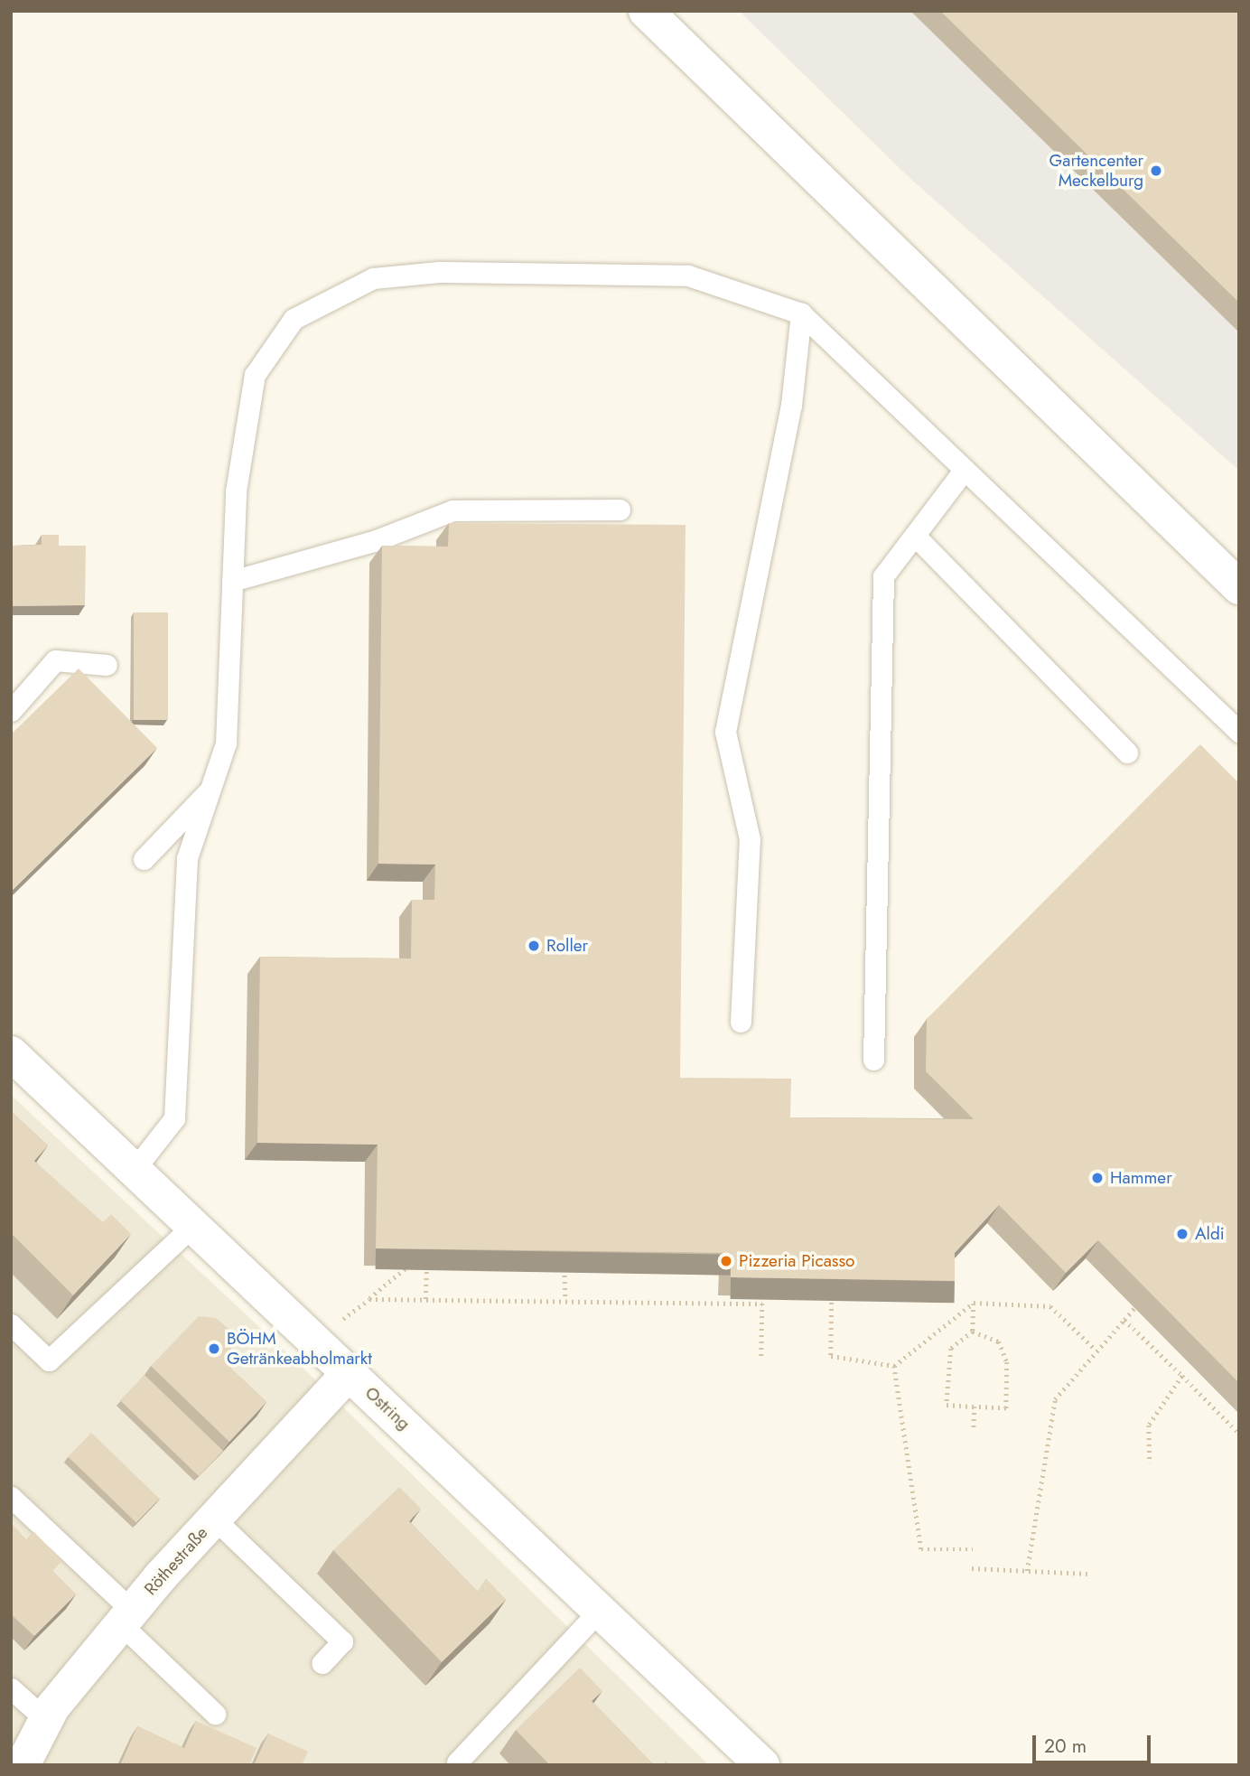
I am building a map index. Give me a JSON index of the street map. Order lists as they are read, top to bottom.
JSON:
{
  "streets": {
    "street": ["Ostring", "Röthestraße"]
  },
  "crossings": [
    ["Ostring", "Röthestraße"]
  ],
  "places": [
    "Gartencenter Meckelburg",
    "Roller",
    "Hammer",
    "Aldi",
    "Pizzeria Picasso",
    "BÖHM Getränkeabholmarkt"
  ],
  "scale_bar": "20 m"
}
